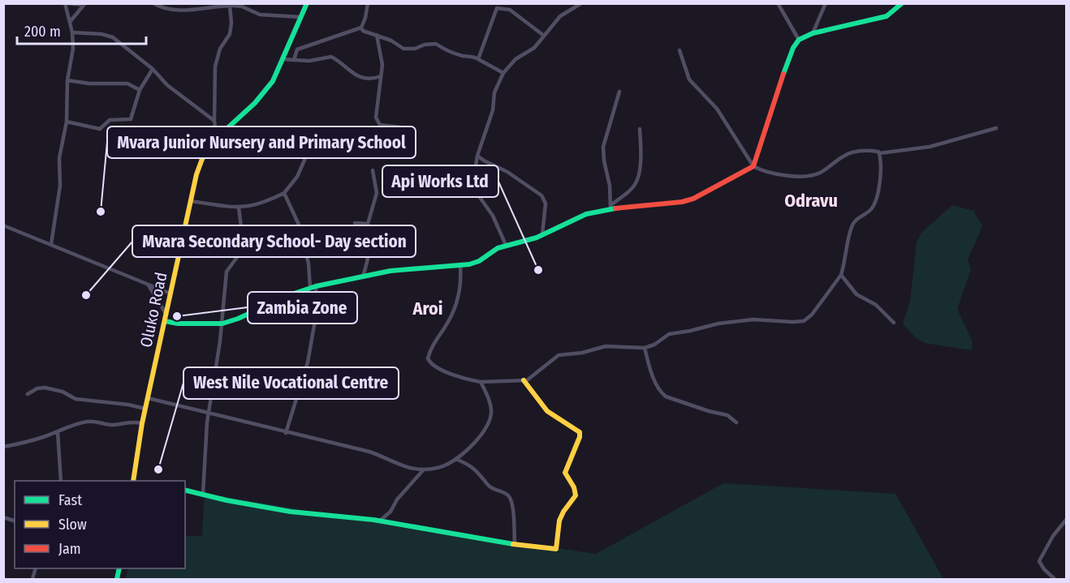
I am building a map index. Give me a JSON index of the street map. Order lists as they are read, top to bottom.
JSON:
{
  "streets": {
    "street": ["Oluko Road"]
  },
  "districts": ["Odravu", "Aroi"],
  "places": [
    "Mvara Junior Nursery and Primary School",
    "Api Works Ltd",
    "Mvara Secondary School- Day section",
    "Zambia Zone",
    "West Nile Vocational Centre"
  ],
  "legend": ["Fast", "Slow", "Jam"],
  "scale_bar": "200 m"
}
